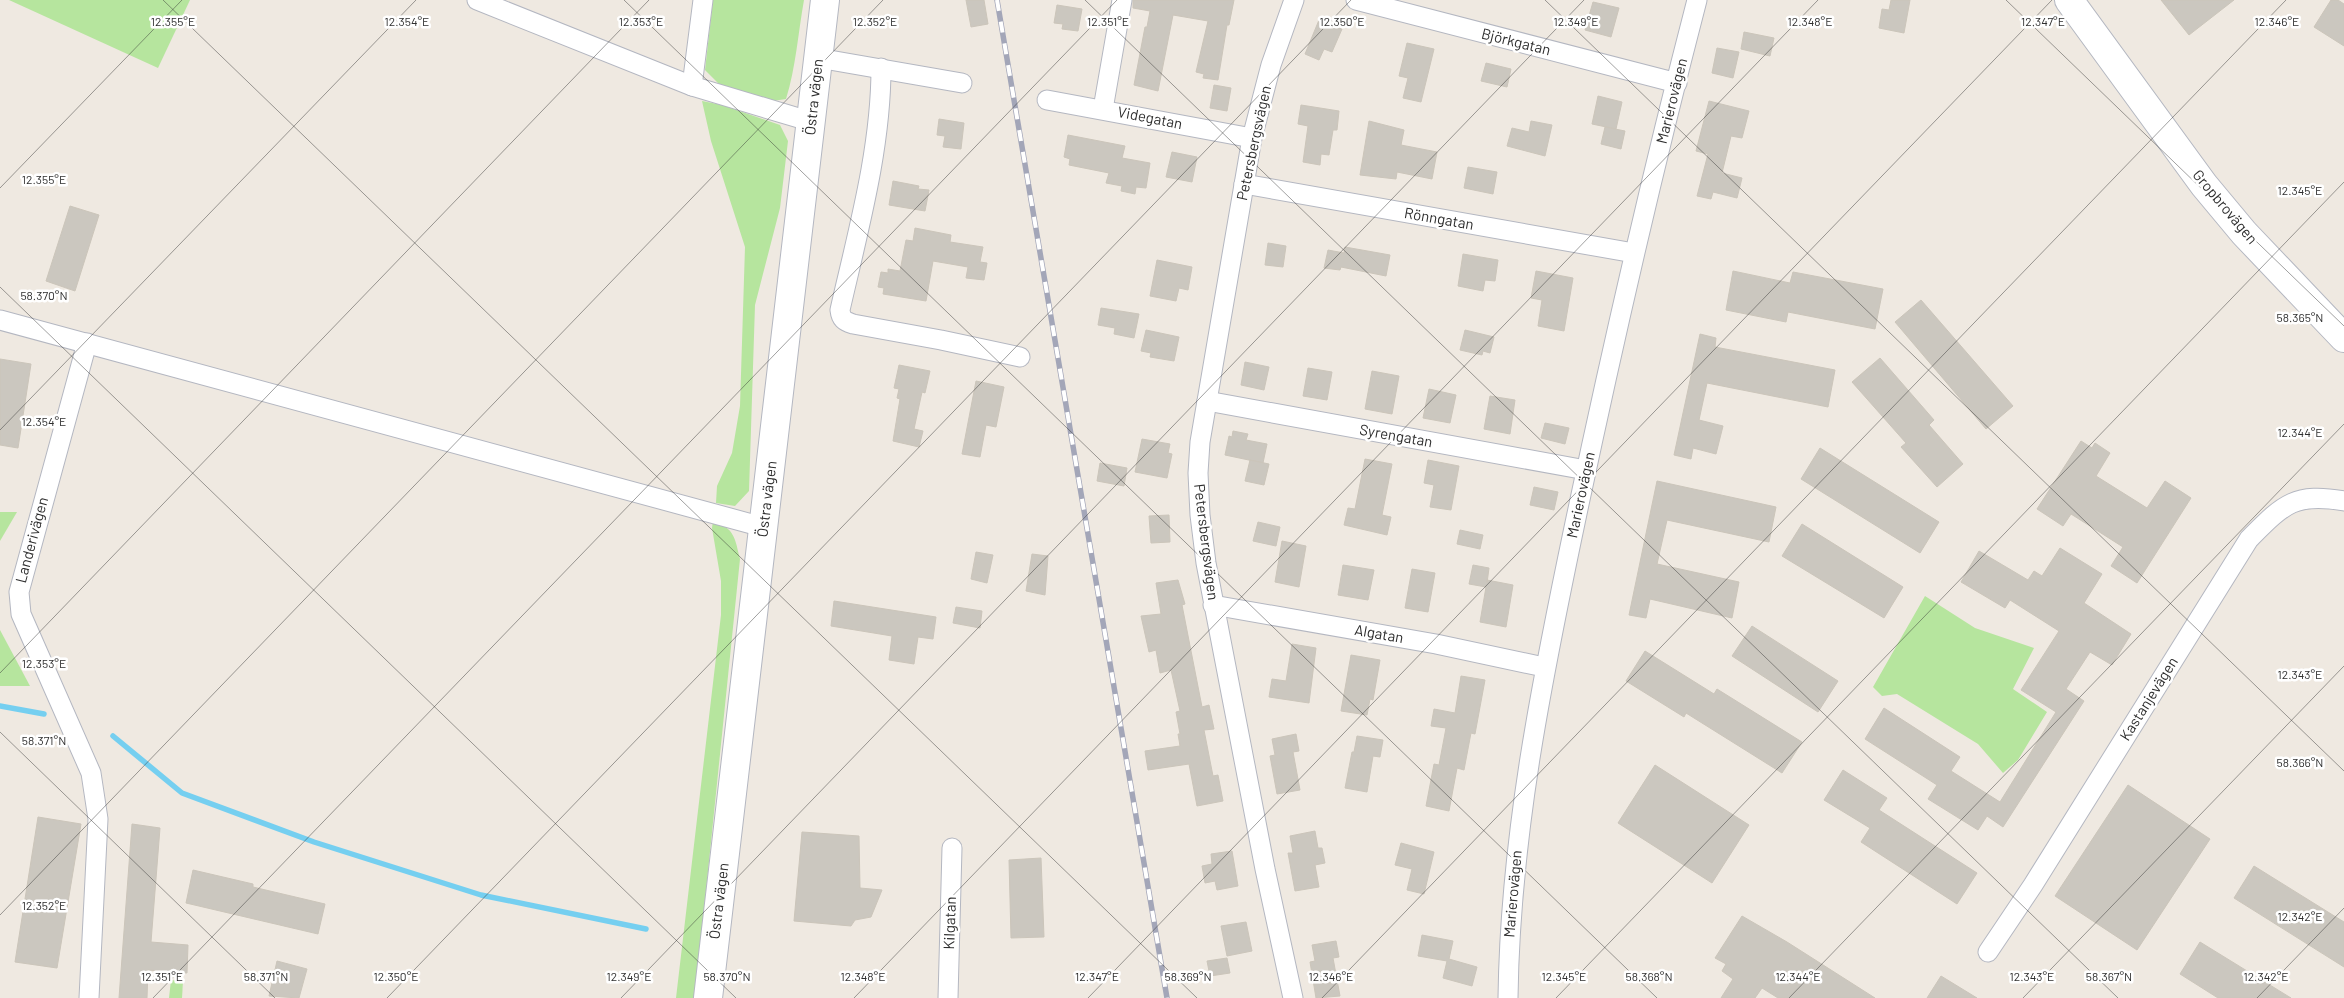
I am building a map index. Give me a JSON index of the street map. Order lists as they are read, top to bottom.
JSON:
{
  "streets": {
    "street": [
      "Björkgatan",
      "Östra vägen",
      "Marierovägen",
      "Videgatan",
      "Petersbergsvägen",
      "Gropbrovägen",
      "Rönngatan",
      "Syrengatan",
      "Landerivägen",
      "Algatan",
      "Kastanjevägen",
      "Kilgatan"
    ]
  },
  "crossings": [
    ["Björkgatan", "Marierovägen"],
    ["Marierovägen", "Rönngatan"],
    ["Marierovägen", "Syrengatan"],
    ["Marierovägen", "Algatan"],
    ["Videgatan", "Petersbergsvägen"],
    ["Petersbergsvägen", "Rönngatan"],
    ["Petersbergsvägen", "Syrengatan"],
    ["Petersbergsvägen", "Algatan"]
  ],
  "coordinates": [
    "12.354°E",
    "12.353°E",
    "12.351°E",
    "12.355°E",
    "12.352°E",
    "12.350°E",
    "12.349°E",
    "12.348°E",
    "12.347°E",
    "12.346°E",
    "12.345°E",
    "58.370°N",
    "58.365°N",
    "12.344°E",
    "12.343°E",
    "58.371°N",
    "58.366°N",
    "12.342°E",
    "58.369°N",
    "58.368°N",
    "58.367°N"
  ]
}
